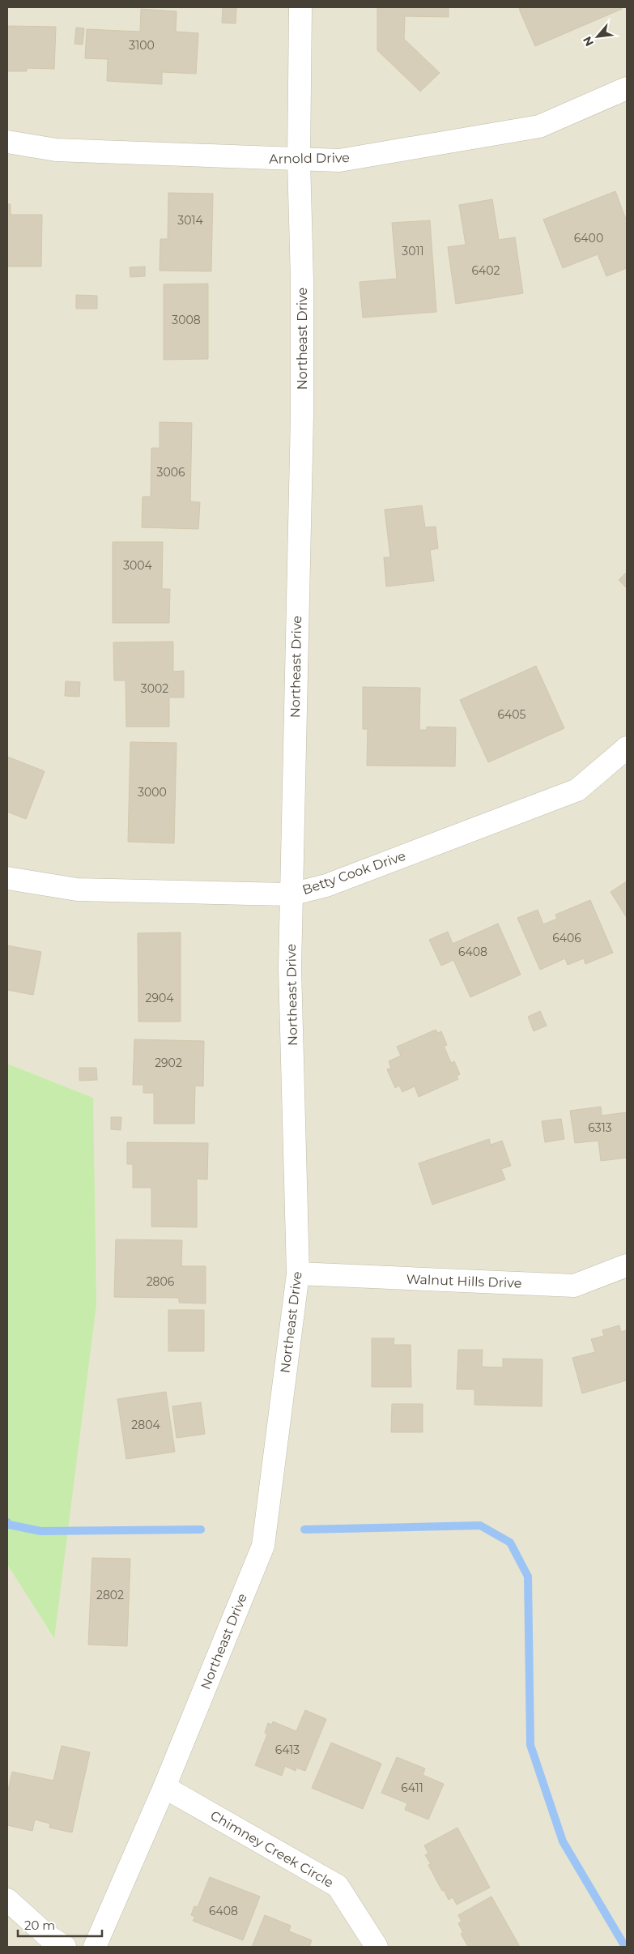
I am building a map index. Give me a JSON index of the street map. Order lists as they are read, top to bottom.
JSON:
{
  "streets": {
    "street": [
      "Arnold Drive",
      "Northeast Drive",
      "Betty Cook Drive",
      "Walnut Hills Drive",
      "Chimney Creek Circle"
    ]
  },
  "crossings": [
    ["Arnold Drive", "Northeast Drive"],
    ["Northeast Drive", "Betty Cook Drive"],
    ["Northeast Drive", "Walnut Hills Drive"],
    ["Northeast Drive", "Chimney Creek Circle"]
  ],
  "house_numbers": [
    "3100",
    "3014",
    "6400",
    "3011",
    "6402",
    "3008",
    "3006",
    "3004",
    "3002",
    "6405",
    "3000",
    "6406",
    "6408",
    "2904",
    "2902",
    "6313",
    "2806",
    "2804",
    "2802",
    "6413",
    "6411",
    "6408"
  ],
  "scale_bar": "20 m",
  "north": "bottom left"
}
